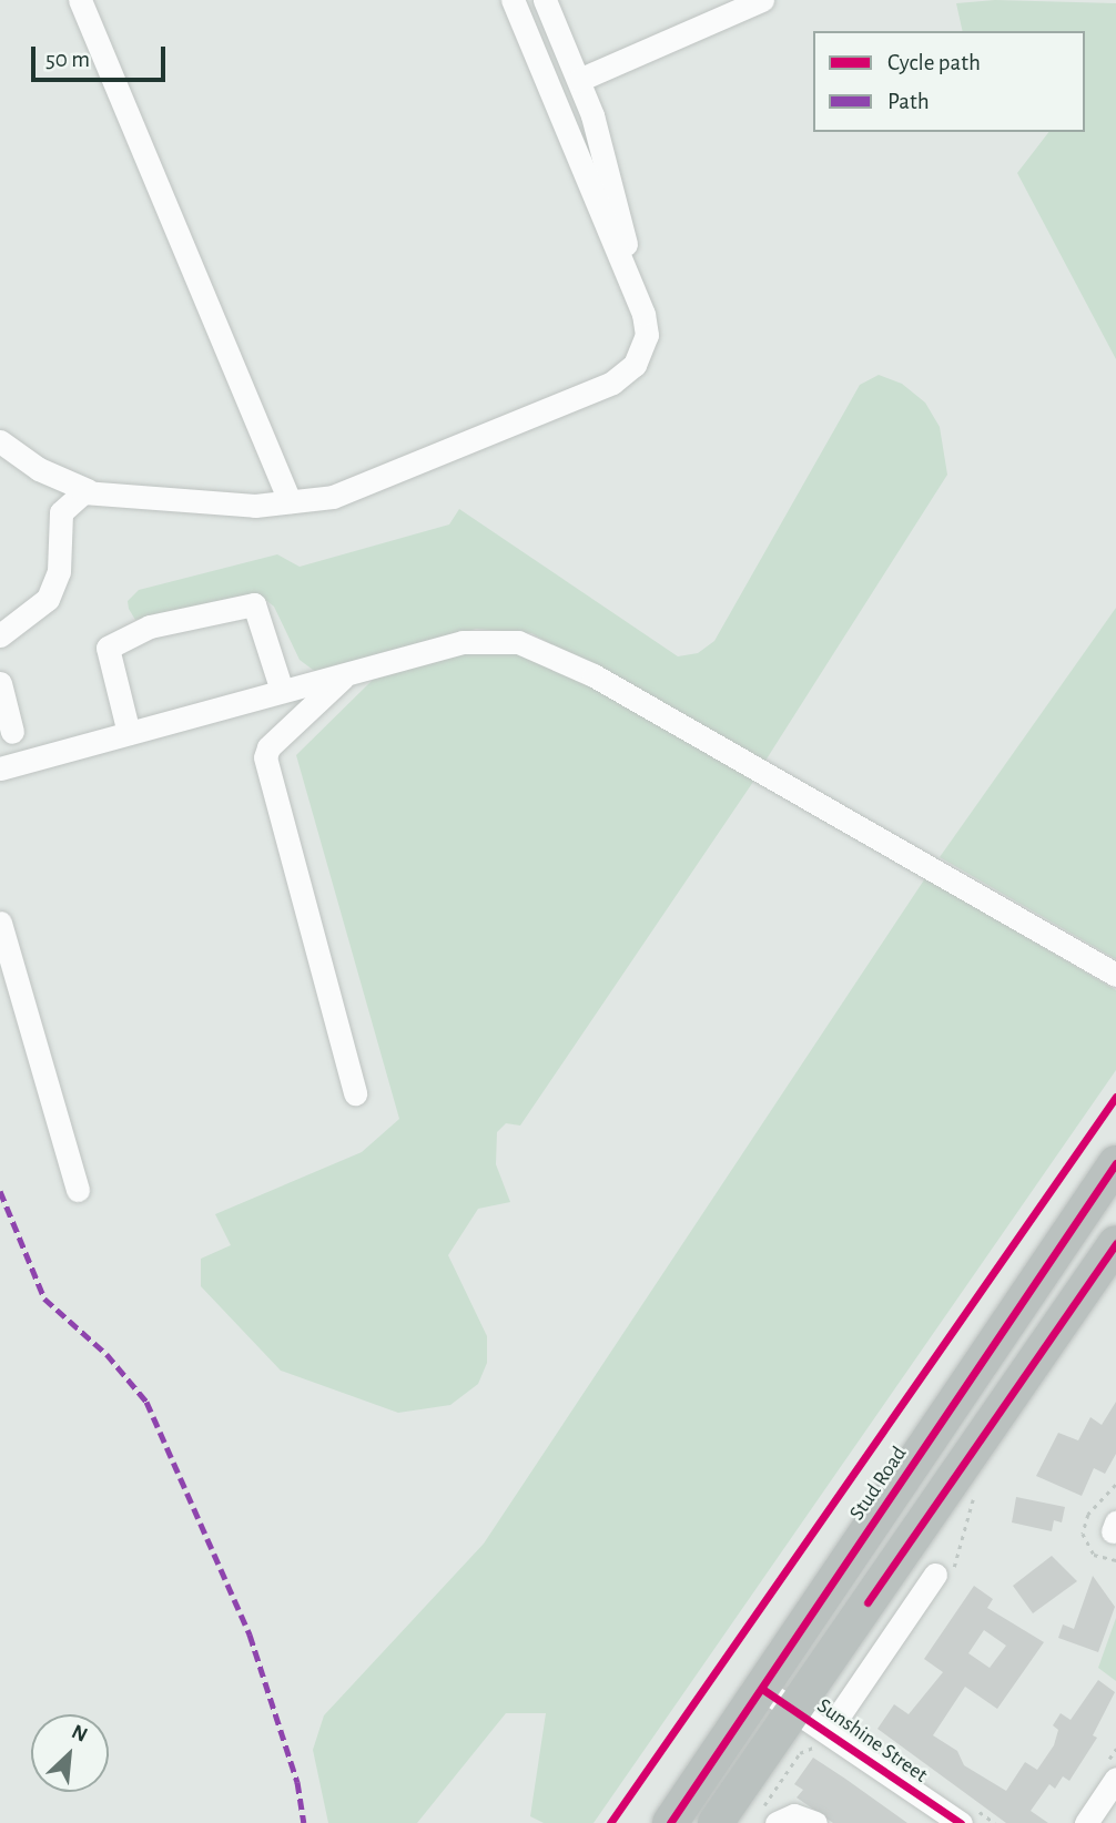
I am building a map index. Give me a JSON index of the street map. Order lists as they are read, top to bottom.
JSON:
{
  "streets": {
    "highway": ["Stud Road"],
    "street": ["Sunshine Street"]
  },
  "crossings": [
    ["Stud Road", "Sunshine Street"]
  ],
  "legend": ["Cycle path", "Path"],
  "scale_bar": "50 m",
  "north": "top right"
}
